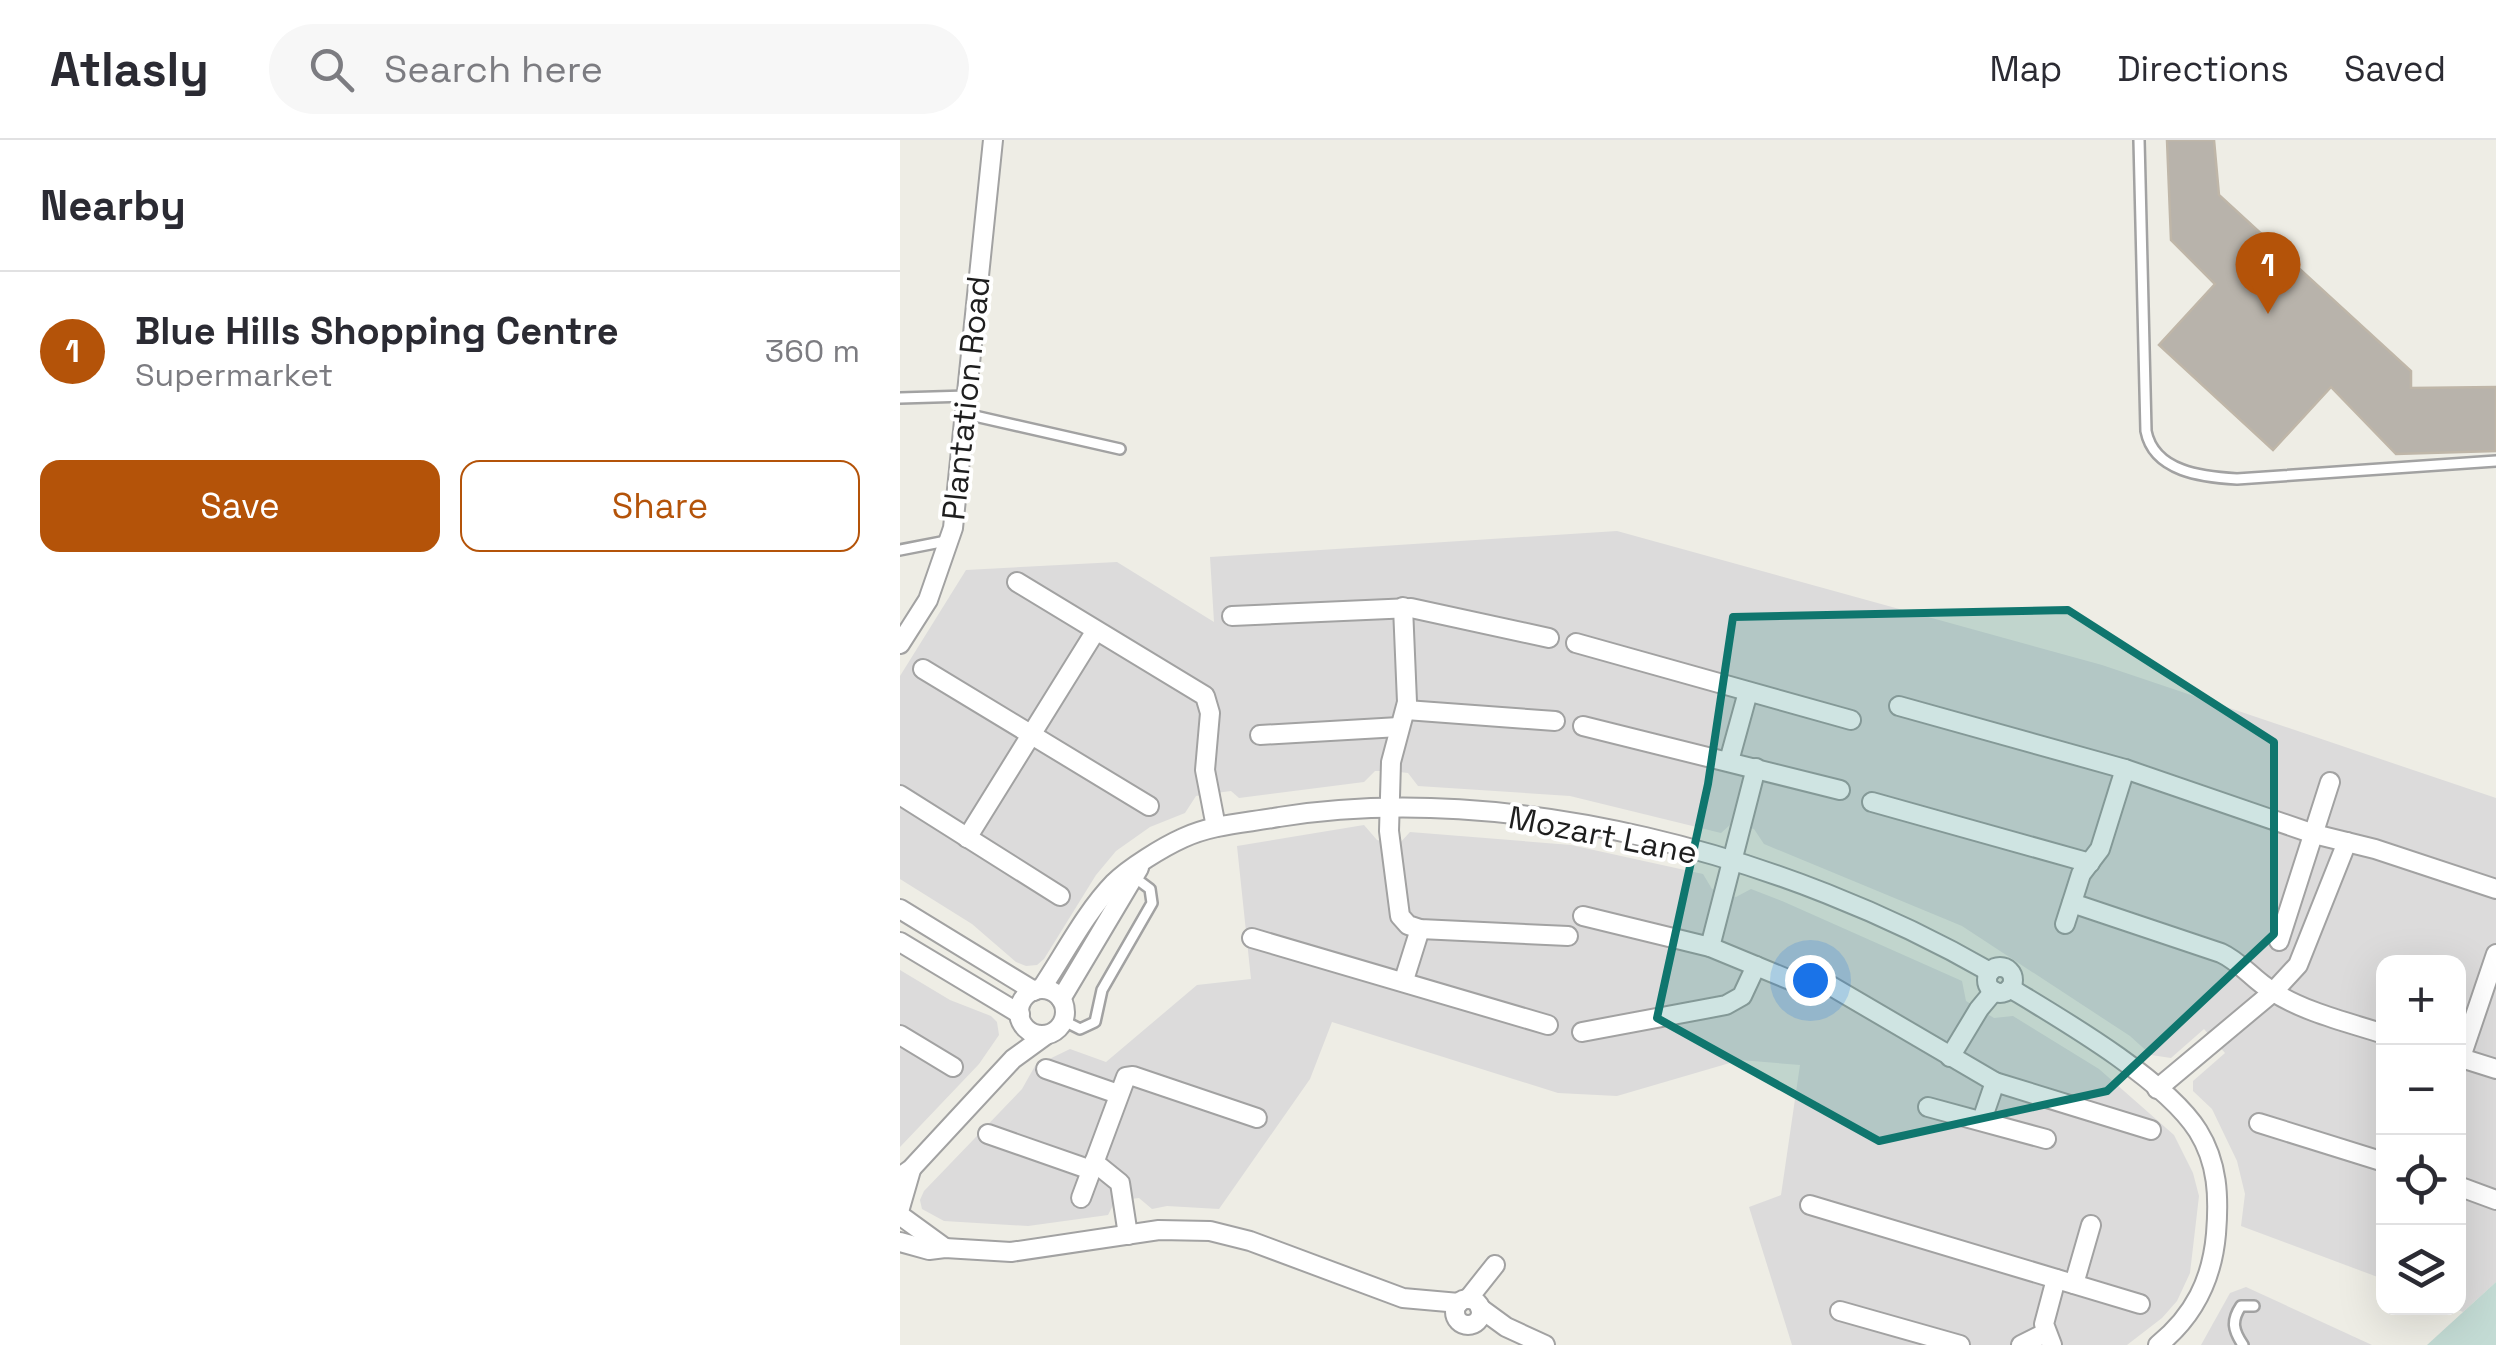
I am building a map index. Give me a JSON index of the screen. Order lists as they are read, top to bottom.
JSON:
{
  "streets": {
    "street": ["Plantation Road", "Mozart Lane"]
  },
  "page": {
    "header": "Atlasly",
    "search": "Search here",
    "nav": ["Map", "Directions", "Saved"],
    "heading": "Nearby",
    "pins": "1",
    "list": [
      {
        "mark": "1",
        "name": "Blue Hills Shopping Centre",
        "note": "Supermarket",
        "value": "360 m"
      }
    ],
    "buttons": ["Save", "Share"],
    "map_buttons": ["+", "−"]
  }
}
